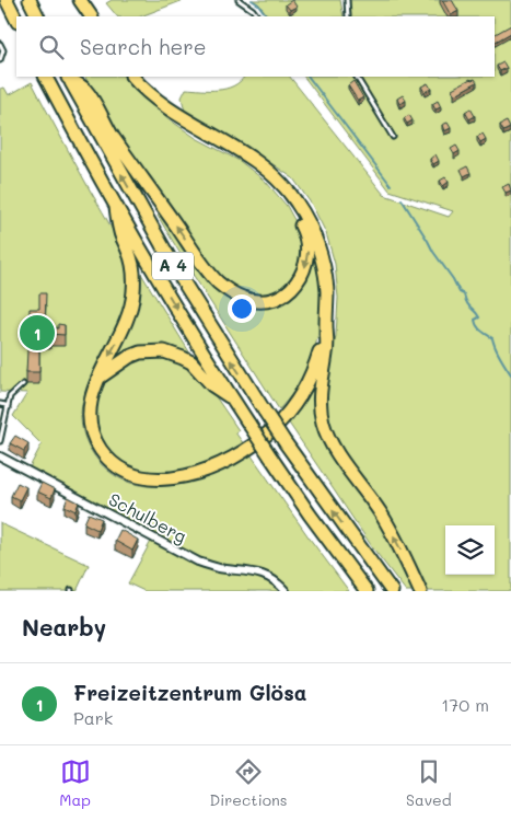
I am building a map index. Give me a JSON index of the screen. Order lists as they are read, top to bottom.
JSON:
{
  "streets": {
    "highway": ["A 4"],
    "street": ["Schulberg"]
  },
  "page": {
    "search": "Search here",
    "pins": "1",
    "heading": "Nearby",
    "list": [
      {
        "mark": "1",
        "name": "Freizeitzentrum Glösa",
        "note": "Park",
        "value": "170 m"
      }
    ],
    "nav": ["Map", "Directions", "Saved"]
  }
}
